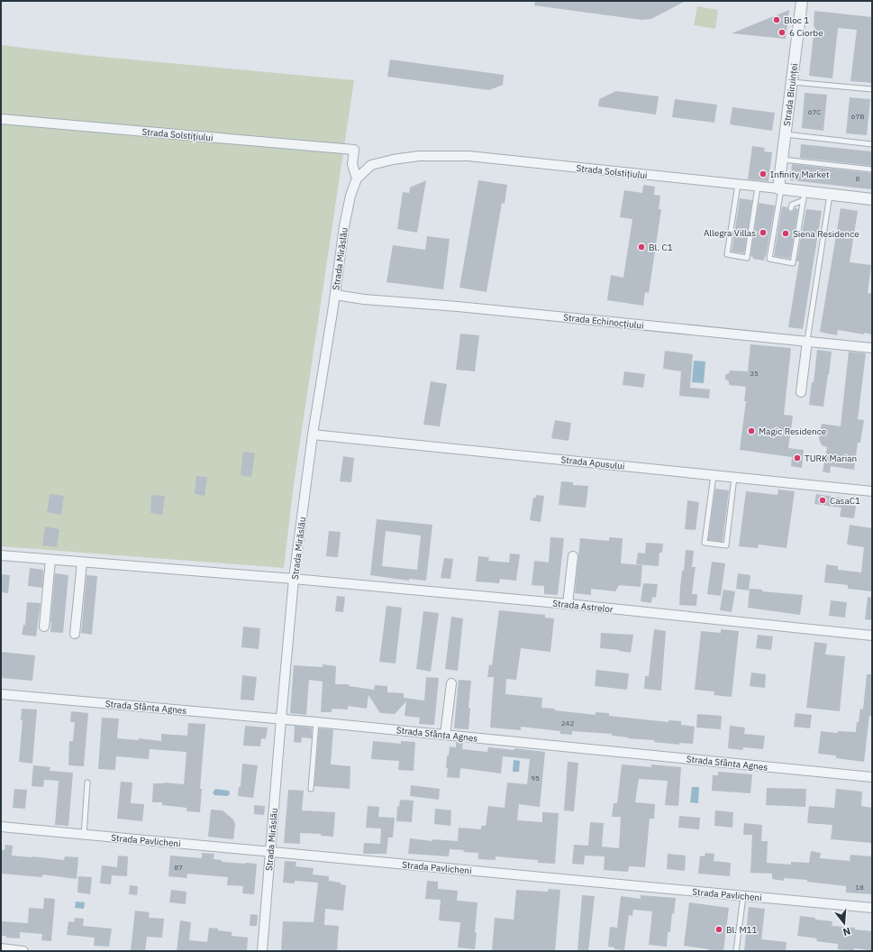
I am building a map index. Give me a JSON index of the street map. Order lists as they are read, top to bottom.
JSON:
{
  "streets": {
    "street": [
      "Strada Biruinței",
      "Strada Solstițiului",
      "Strada Mirăslău",
      "Strada Echinocțiului",
      "Strada Apusului",
      "Strada Astrelor",
      "Strada Sfânta Agnes",
      "Strada Pavlicheni"
    ]
  },
  "crossings": [
    ["Strada Biruinței", "Strada Solstițiului"],
    ["Strada Solstițiului", "Strada Mirăslău"],
    ["Strada Mirăslău", "Strada Echinocțiului"],
    ["Strada Mirăslău", "Strada Apusului"],
    ["Strada Mirăslău", "Strada Astrelor"],
    ["Strada Mirăslău", "Strada Sfânta Agnes"],
    ["Strada Mirăslău", "Strada Pavlicheni"]
  ],
  "places": [
    "Bloc 1",
    "6 Ciorbe",
    "Infinity Market",
    "Allegra Villas",
    "Siena Residence",
    "Bl. C1",
    "Magic Residence",
    "TURK Marian",
    "CasaC1",
    "Bl. M11"
  ],
  "house_numbers": [
    "67C",
    "67B",
    "8",
    "35",
    "242",
    "95",
    "87",
    "18"
  ],
  "north": "bottom"
}
